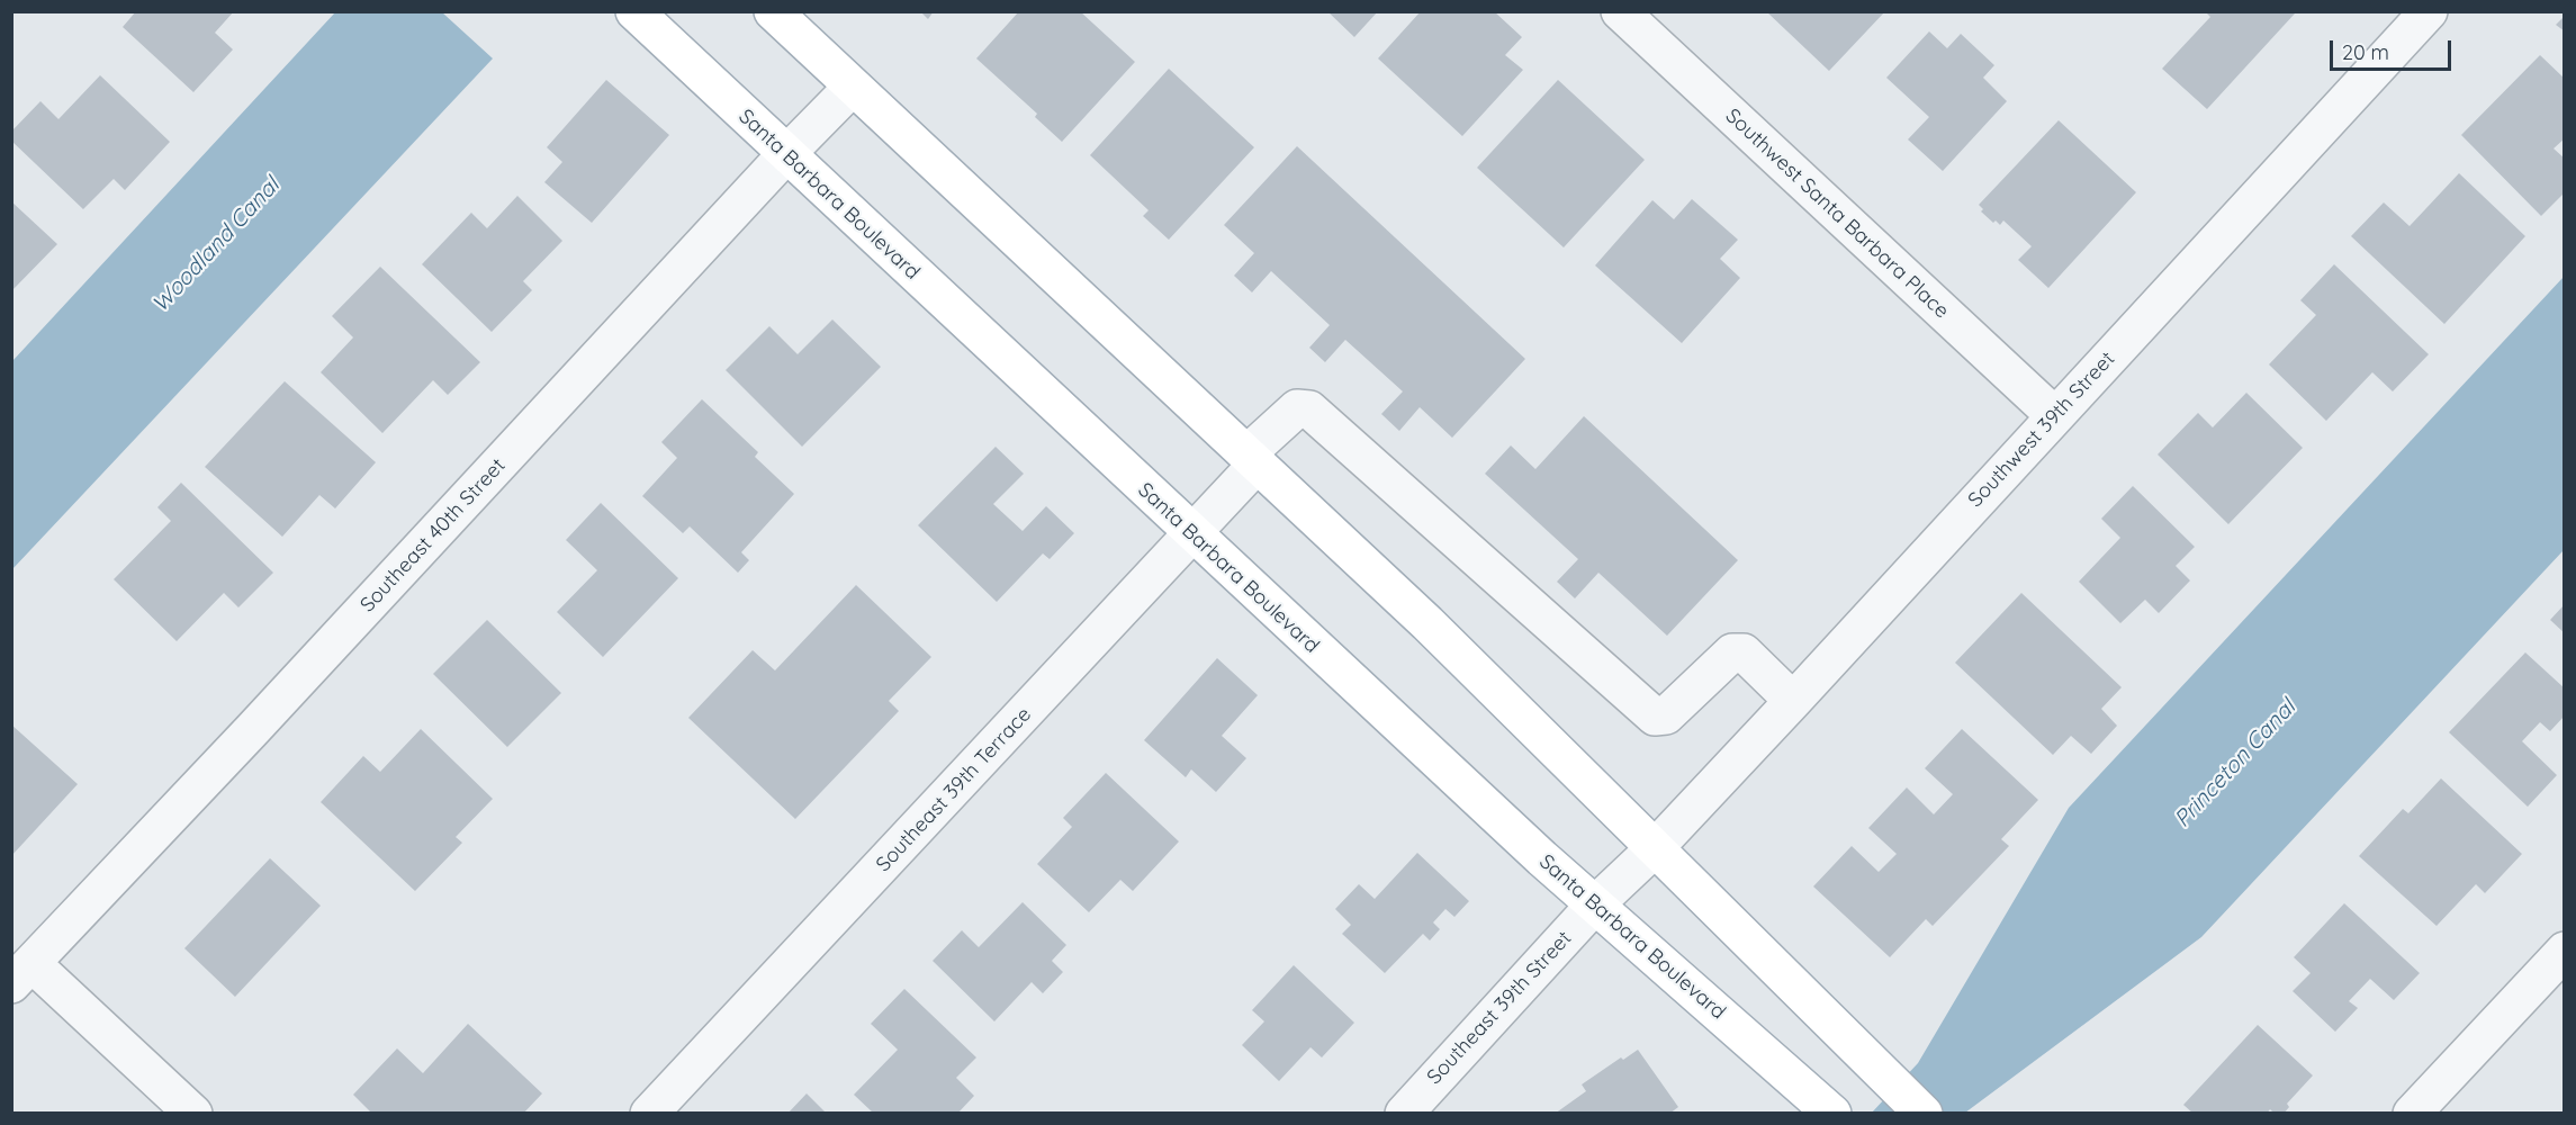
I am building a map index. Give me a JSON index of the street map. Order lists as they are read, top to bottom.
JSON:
{
  "streets": {
    "main road": ["Santa Barbara Boulevard"],
    "street": [
      "Southwest Santa Barbara Place",
      "Southwest 39th Street",
      "Southeast 40th Street",
      "Southeast 39th Terrace",
      "Southeast 39th Street"
    ]
  },
  "crossings": [
    ["Santa Barbara Boulevard", "Southeast 40th Street"],
    ["Santa Barbara Boulevard", "Southeast 39th Terrace"],
    ["Santa Barbara Boulevard", "Southeast 39th Street"],
    ["Southwest Santa Barbara Place", "Southwest 39th Street"],
    ["Southwest 39th Street", "Southeast 39th Terrace"],
    ["Southwest 39th Street", "Southeast 39th Street"]
  ],
  "water": ["Woodland Canal", "Princeton Canal"],
  "scale_bar": "20 m"
}
